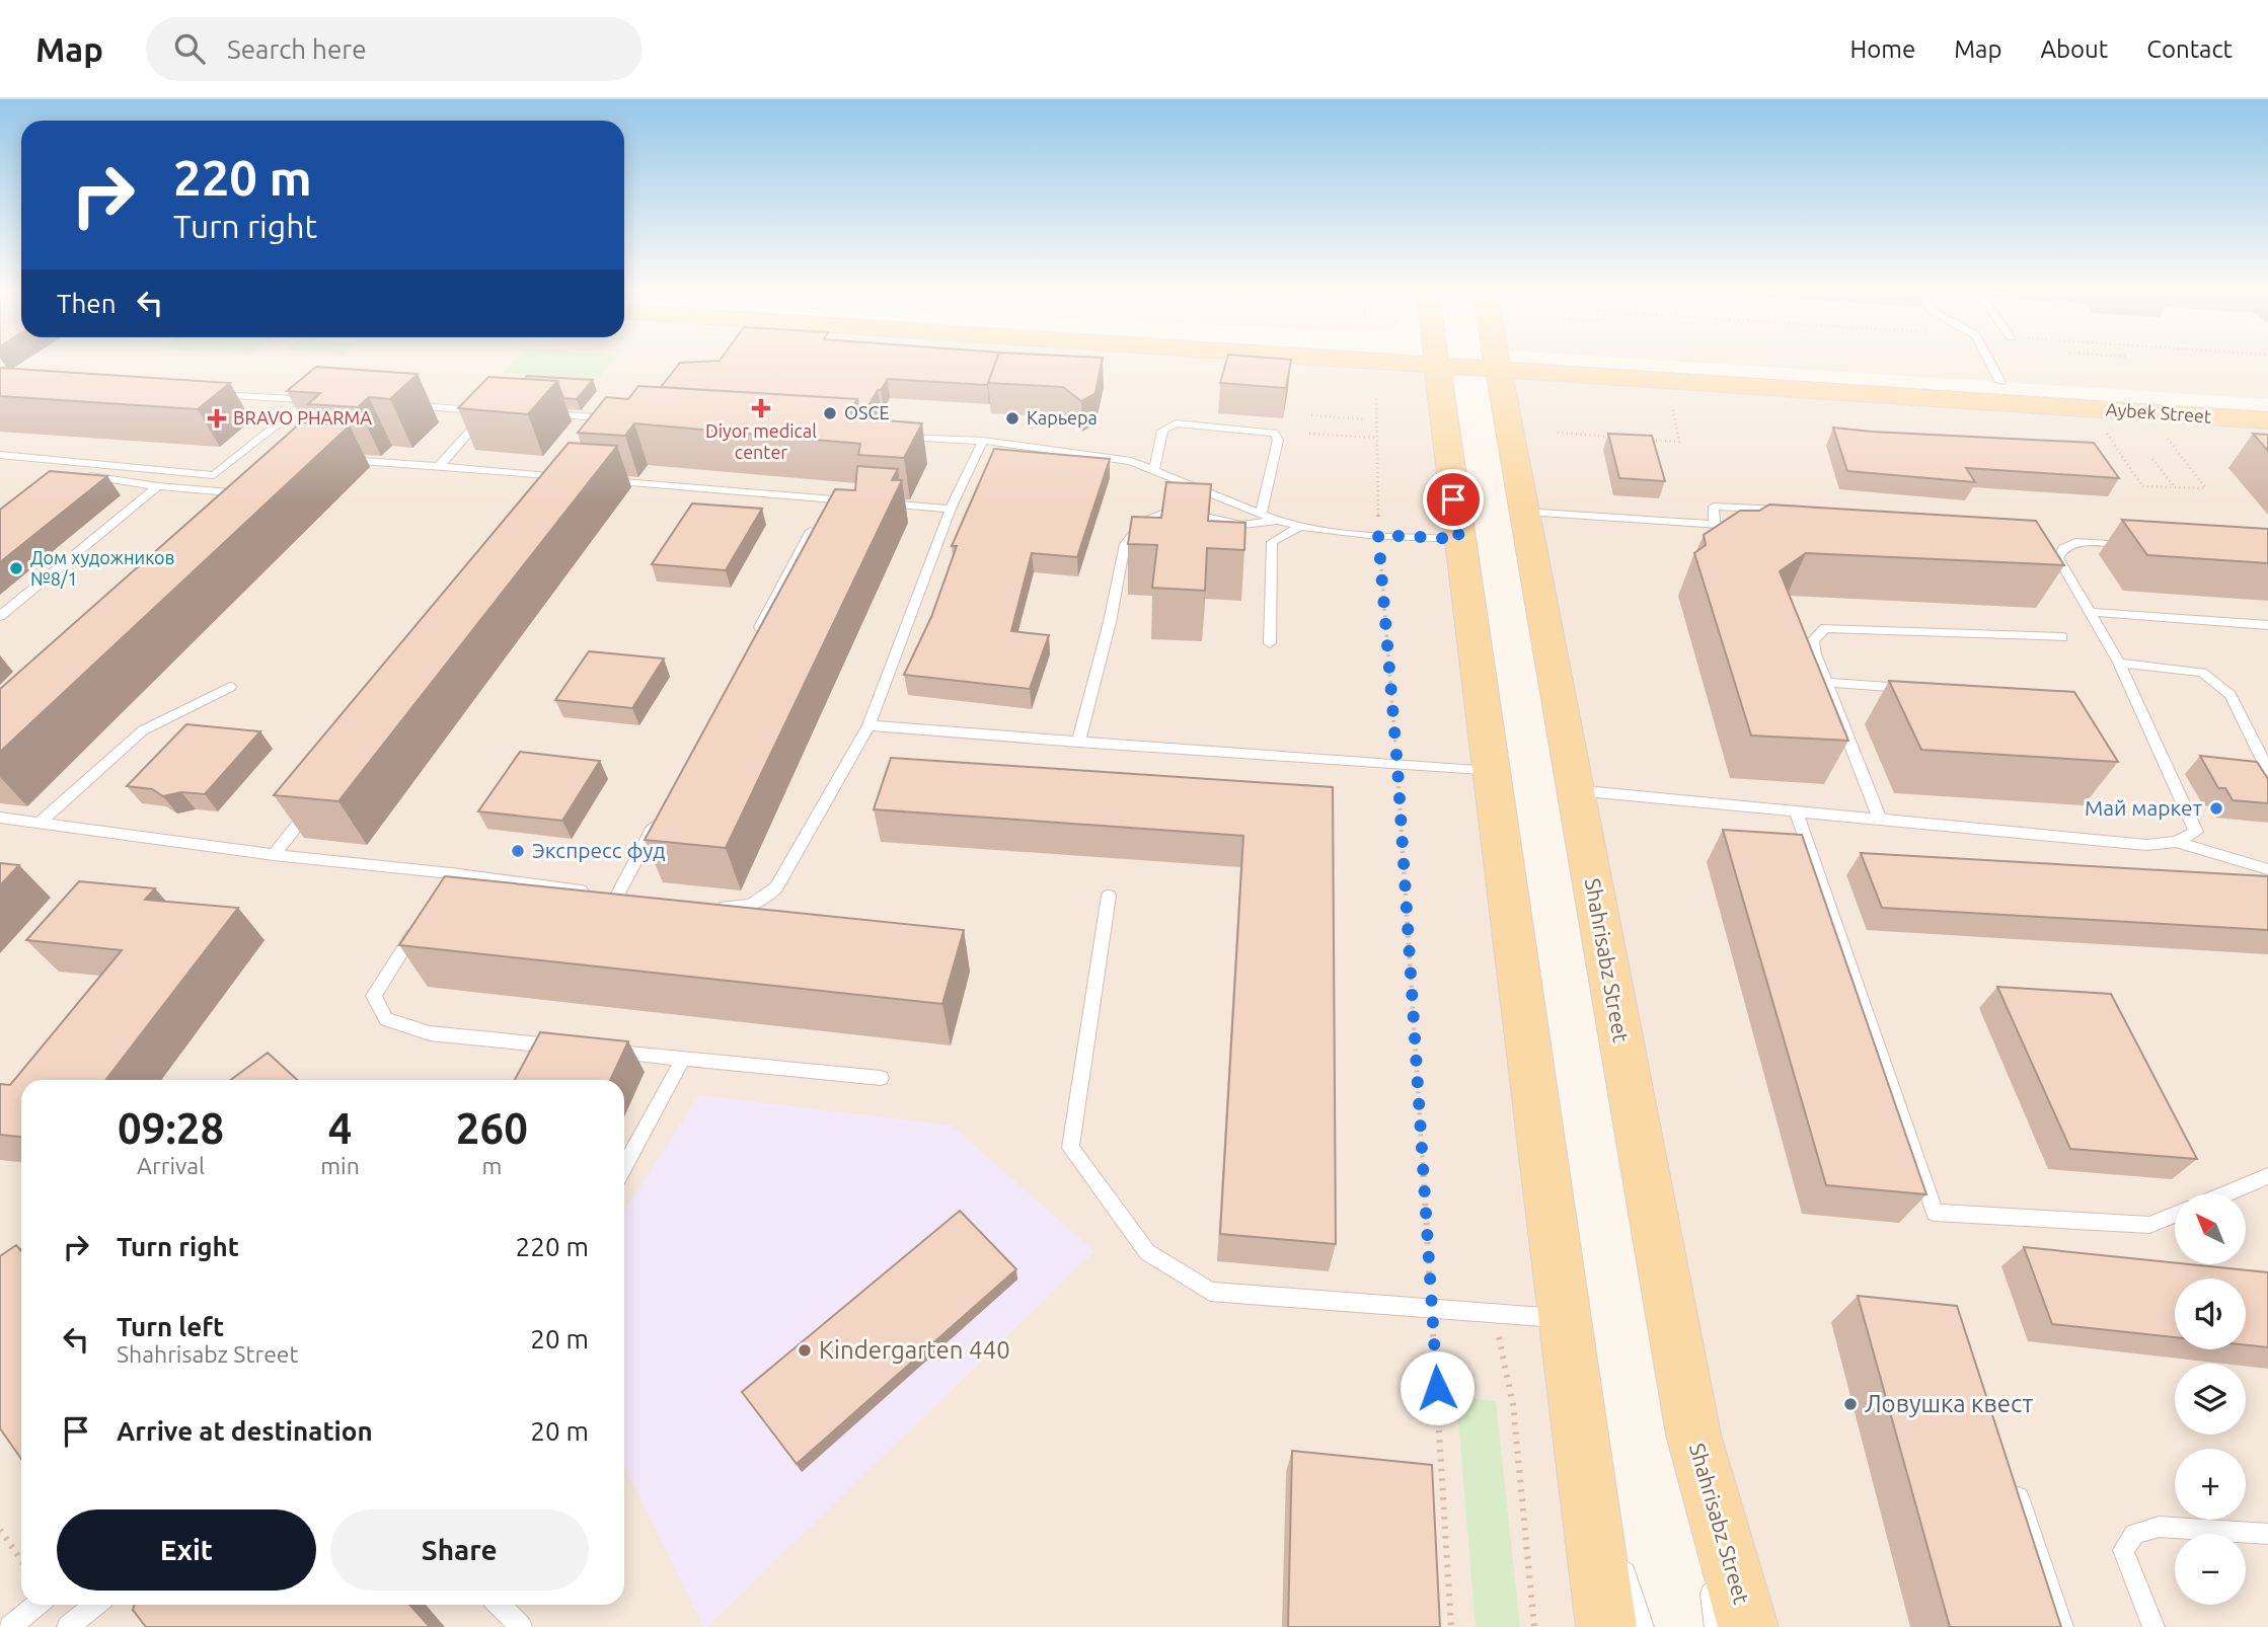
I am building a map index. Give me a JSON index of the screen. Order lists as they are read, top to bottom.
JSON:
{
  "streets": {
    "main road": ["Aybek Street", "Shahrisabz Street"]
  },
  "places": {
    "health": ["Diyor medical center", "BRAVO PHARMA"],
    "other": [
      "OSCE",
      "Карьера",
      "Дом художников №8/1",
      "Май маркет",
      "Экспресс фуд",
      "Kindergarten 440",
      "Ловушка квест"
    ]
  },
  "north": "top left",
  "page": {
    "header": "Map",
    "search": "Search here",
    "nav": [
      "Home",
      "Map",
      "About",
      "Contact"
    ],
    "turn": ["220 m", "Turn right"],
    "then": "Then",
    "eta": [
      "09:28",
      "Arrival",
      "4",
      "min",
      "260",
      "m"
    ],
    "map_buttons": ["+", "−"],
    "list": [
      {
        "name": "Turn right",
        "value": "220 m"
      },
      {
        "name": "Turn left",
        "note": "Shahrisabz Street",
        "value": "20 m"
      },
      {
        "name": "Arrive at destination",
        "value": "20 m"
      }
    ],
    "buttons": ["Exit", "Share"]
  }
}
